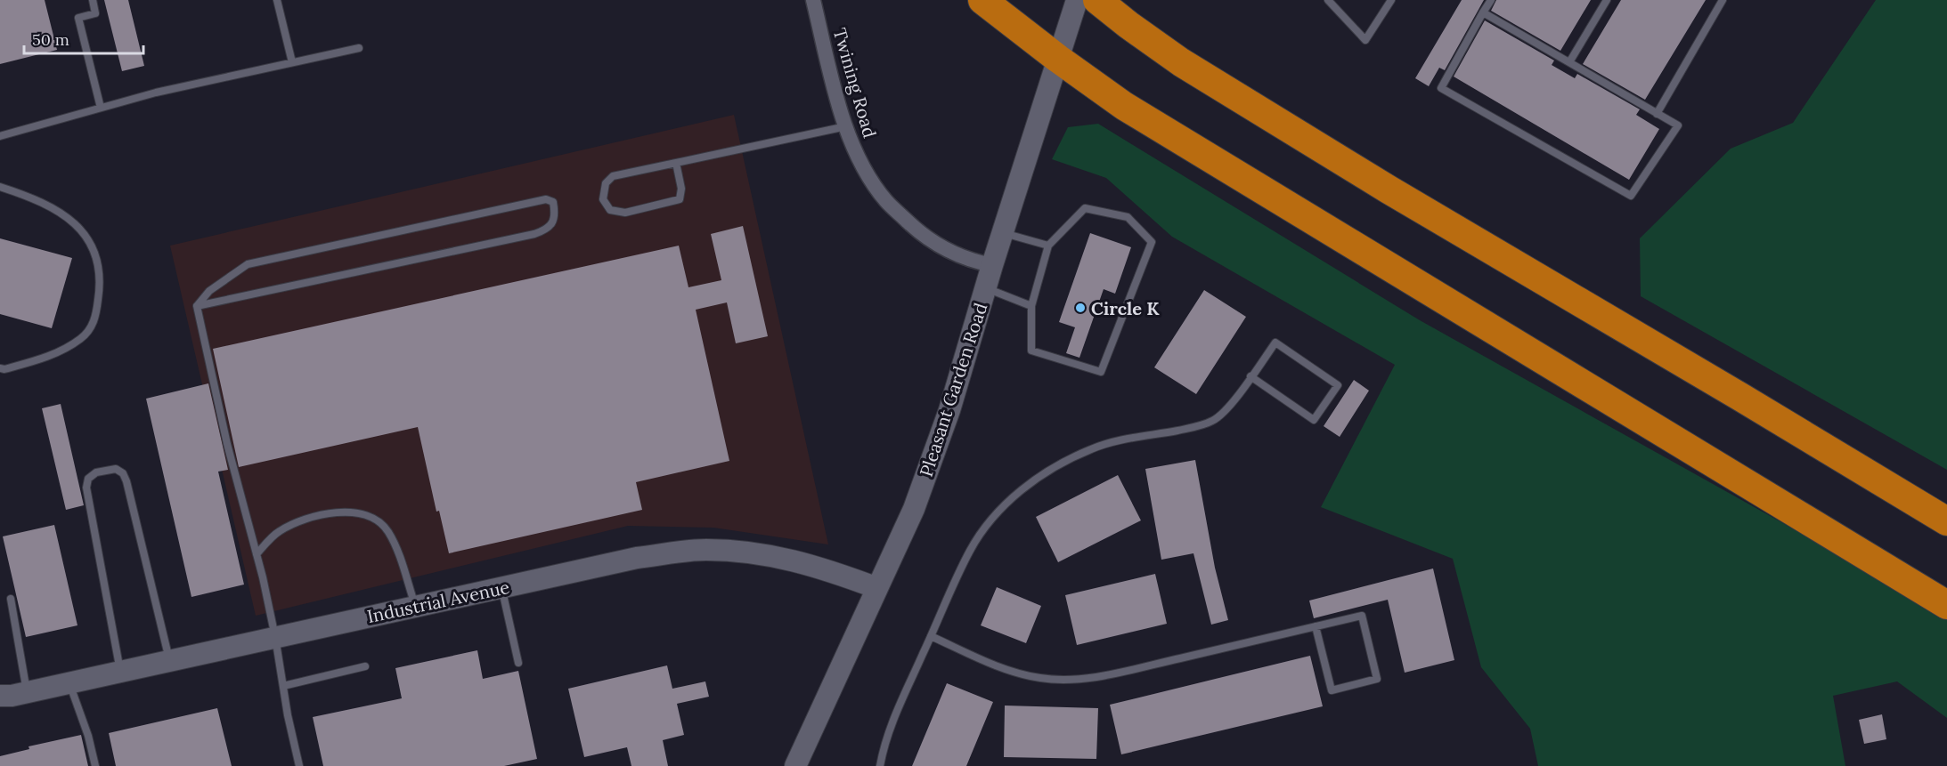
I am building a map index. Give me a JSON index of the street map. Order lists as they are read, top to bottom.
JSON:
{
  "streets": {
    "main road": ["Pleasant Garden Road", "Industrial Avenue"],
    "street": ["Twining Road"]
  },
  "crossings": [
    ["Twining Road", "Pleasant Garden Road"],
    ["Pleasant Garden Road", "Industrial Avenue"]
  ],
  "places": ["Circle K"],
  "scale_bar": "50 m"
}
